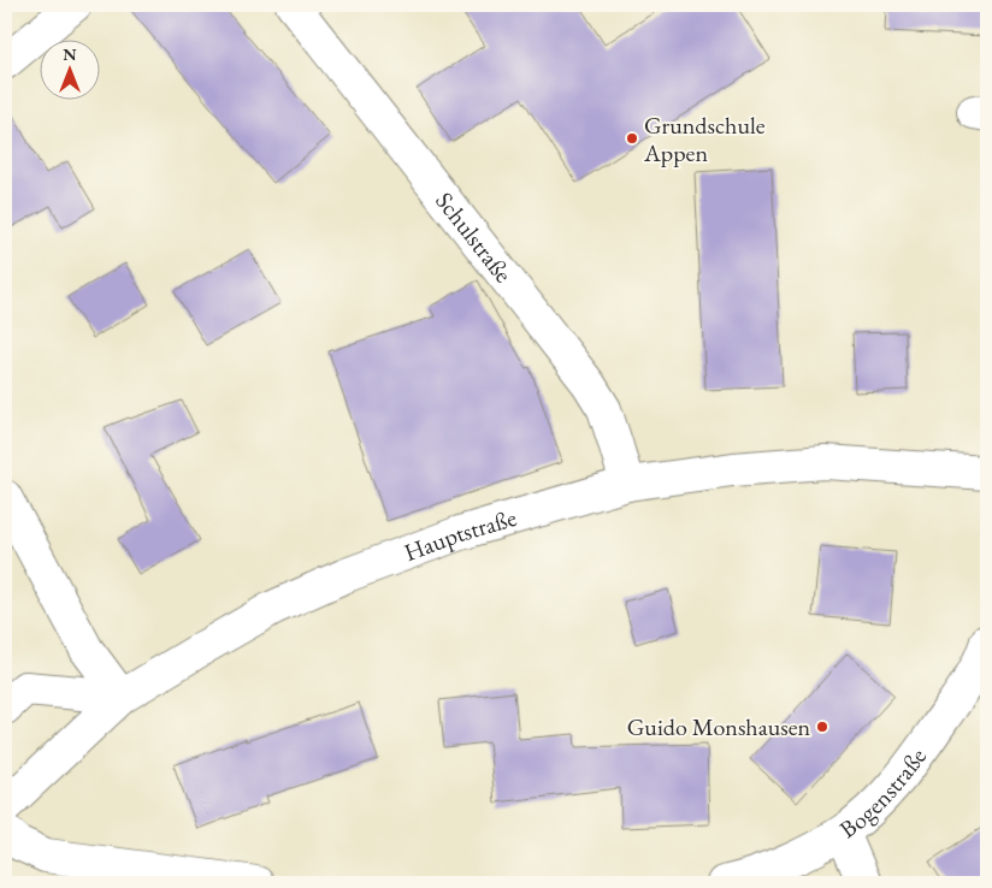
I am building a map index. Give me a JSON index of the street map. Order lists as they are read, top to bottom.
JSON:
{
  "streets": {
    "street": ["Schulstraße", "Hauptstraße", "Bogenstraße"]
  },
  "crossings": [
    ["Schulstraße", "Hauptstraße"]
  ],
  "places": ["Grundschule Appen", "Guido Monshausen"],
  "north": "top"
}
